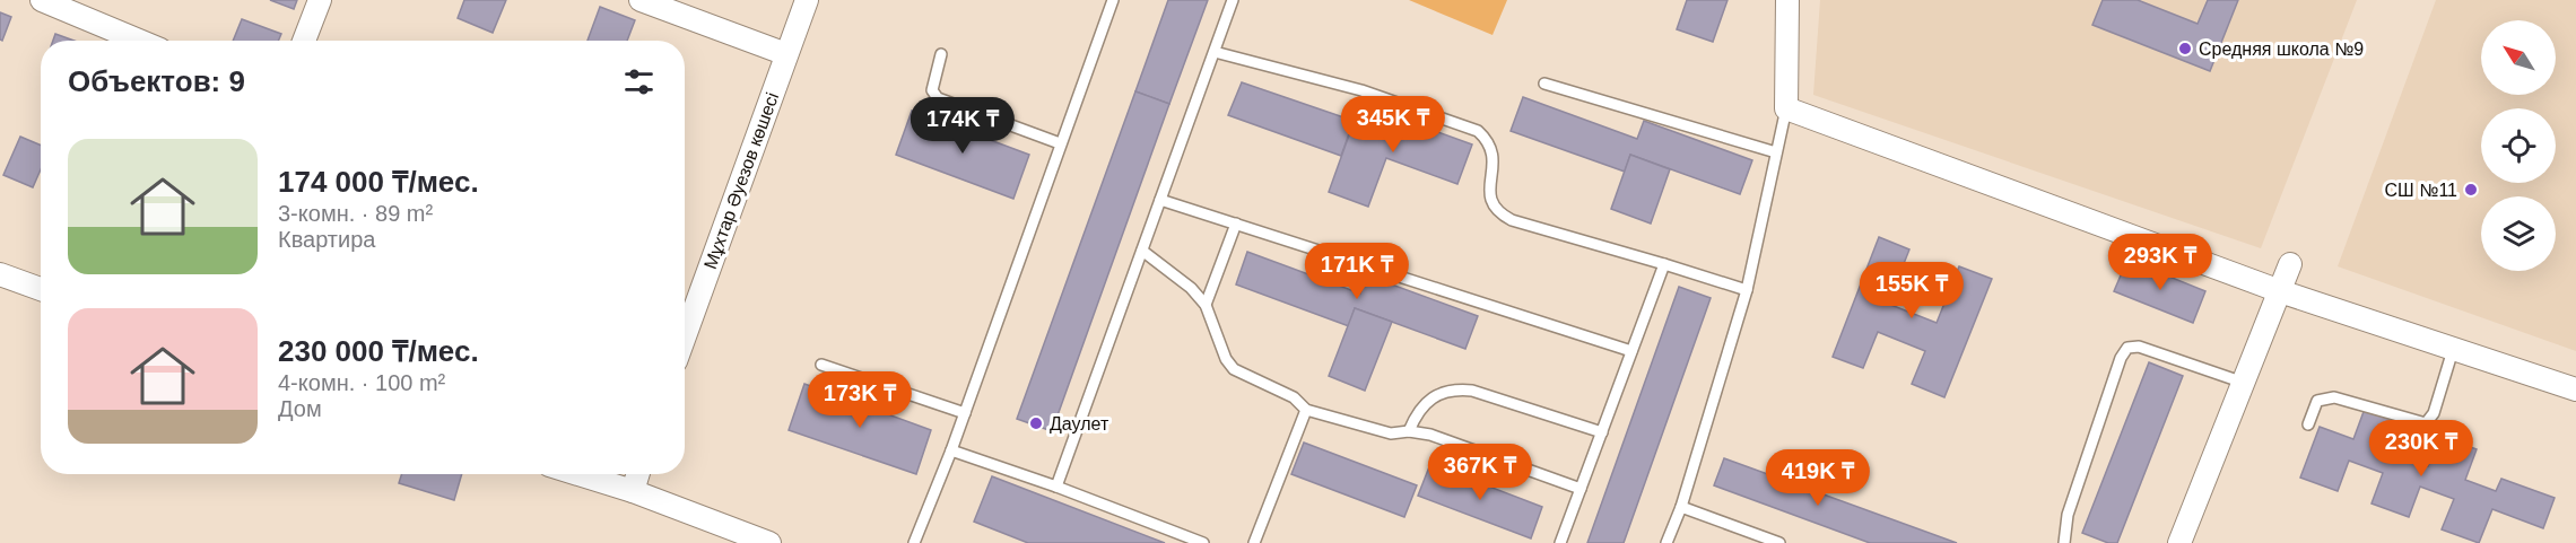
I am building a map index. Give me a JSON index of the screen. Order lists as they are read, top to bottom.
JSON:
{
  "streets": {
    "street": ["Мұхтар Әуезов көшесі"]
  },
  "places": ["Средняя школа №9", "СШ №11", "Даулет"],
  "north": "top left",
  "page": {
    "heading": "Объектов: 9",
    "price": [
      "345K ₸",
      "174K ₸",
      "293K ₸",
      "171K ₸",
      "155K ₸",
      "173K ₸",
      "230K ₸",
      "367K ₸",
      "419K ₸"
    ],
    "list": [
      {
        "name": "174 000 ₸/мес.",
        "note": "3-комн. · 89 m² · Квартира"
      },
      {
        "name": "230 000 ₸/мес.",
        "note": "4-комн. · 100 m² · Дом"
      }
    ]
  }
}
